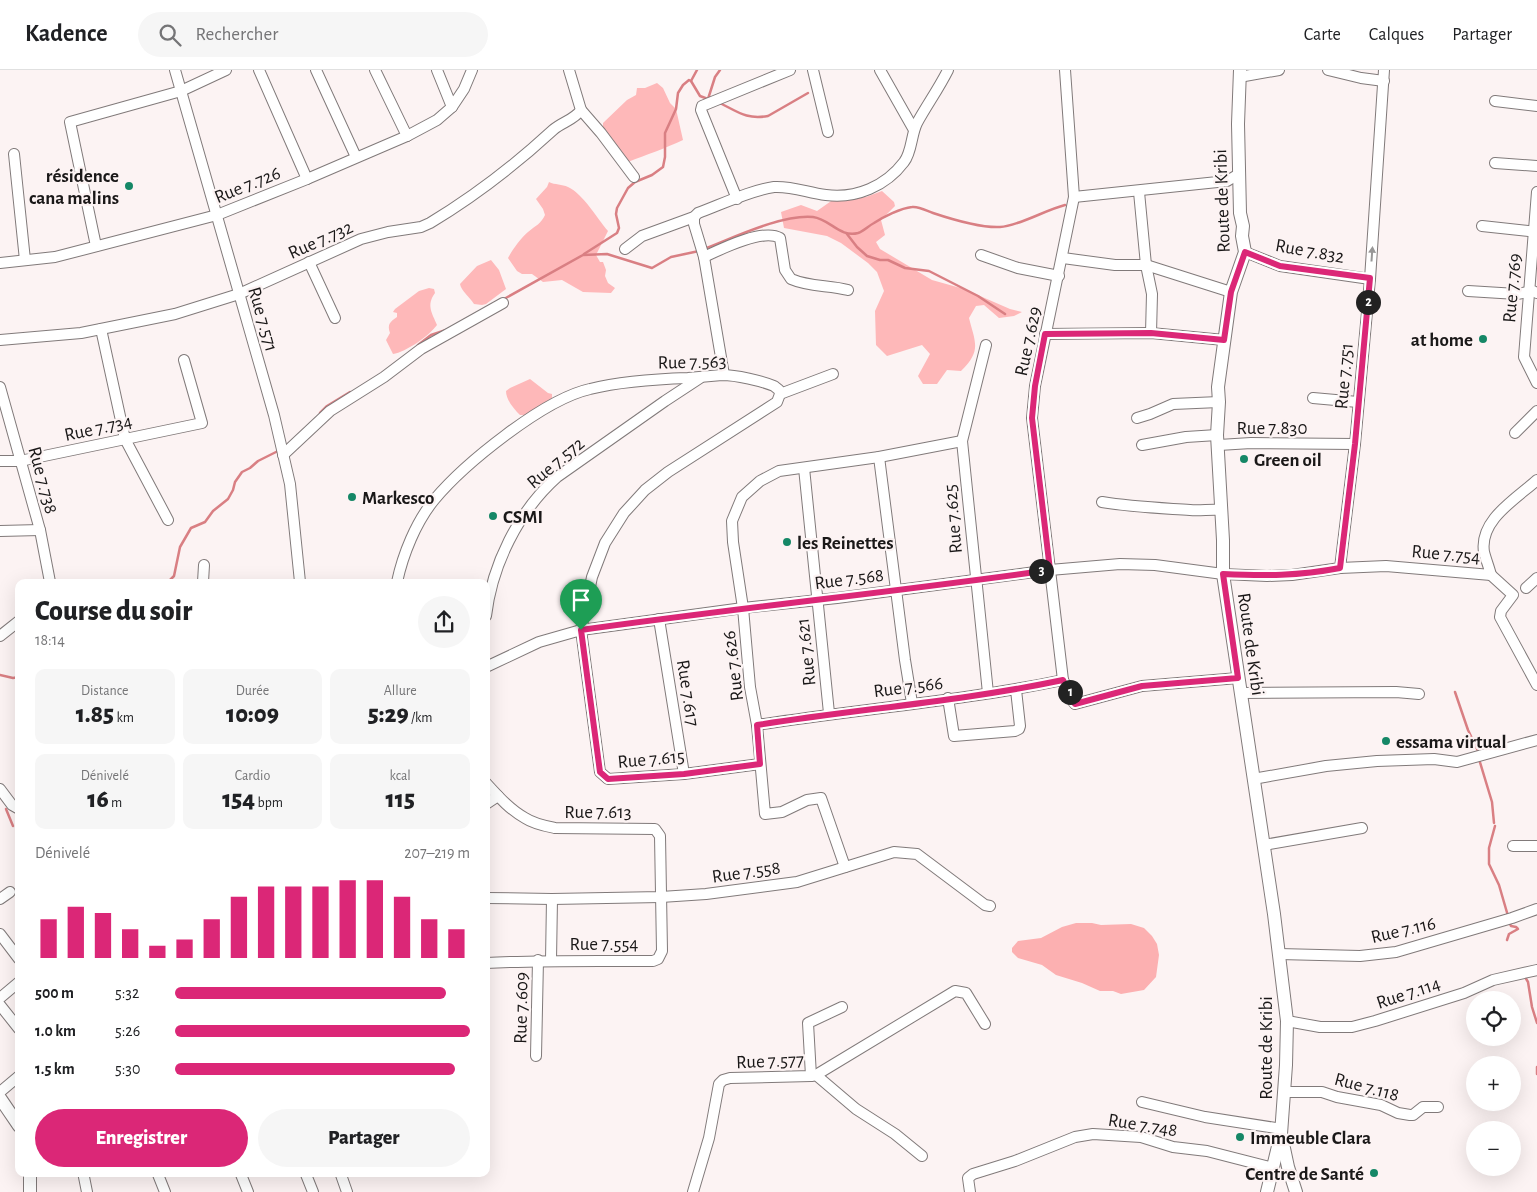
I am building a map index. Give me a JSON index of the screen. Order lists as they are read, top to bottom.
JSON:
{
  "streets": {
    "main road": ["Route de Kribi"],
    "street": [
      "Rue 7.726",
      "Rue 7.732",
      "Rue 7.832",
      "Rue 7.769",
      "Rue 7.571",
      "Rue 7.629",
      "Rue 7.563",
      "Rue 7.751",
      "Rue 7.734",
      "Rue 7.830",
      "Rue 7.572",
      "Rue 7.738",
      "Rue 7.625",
      "Rue 7.754",
      "Rue 7.568",
      "Rue 7.621",
      "Rue 7.626",
      "Rue 7.566",
      "Rue 7.617",
      "Rue 7.615",
      "Rue 7.613",
      "Rue 7.558",
      "Rue 7.116",
      "Rue 7.554",
      "Rue 7.114",
      "Rue 7.609",
      "Rue 7.577",
      "Rue 7.118",
      "Rue 7.748"
    ]
  },
  "crossings": [
    ["Rue 7.726", "Rue 7.571"],
    ["Route de Kribi", "Rue 7.832"],
    ["Route de Kribi", "Rue 7.629"],
    ["Route de Kribi", "Rue 7.830"],
    ["Route de Kribi", "Rue 7.568"],
    ["Route de Kribi", "Rue 7.116"],
    ["Route de Kribi", "Rue 7.114"],
    ["Route de Kribi", "Rue 7.118"],
    ["Route de Kribi", "Rue 7.748"],
    ["Rue 7.732", "Rue 7.571"],
    ["Rue 7.832", "Rue 7.751"],
    ["Rue 7.629", "Rue 7.568"],
    ["Rue 7.629", "Rue 7.566"],
    ["Rue 7.563", "Rue 7.572"],
    ["Rue 7.751", "Rue 7.830"],
    ["Rue 7.751", "Rue 7.754"],
    ["Rue 7.734", "Rue 7.738"],
    ["Rue 7.625", "Rue 7.568"],
    ["Rue 7.625", "Rue 7.626"],
    ["Rue 7.625", "Rue 7.566"],
    ["Rue 7.568", "Rue 7.621"],
    ["Rue 7.568", "Rue 7.626"],
    ["Rue 7.568", "Rue 7.617"],
    ["Rue 7.568", "Rue 7.615"],
    ["Rue 7.621", "Rue 7.626"],
    ["Rue 7.621", "Rue 7.566"],
    ["Rue 7.626", "Rue 7.566"],
    ["Rue 7.626", "Rue 7.615"],
    ["Rue 7.626", "Rue 7.558"],
    ["Rue 7.617", "Rue 7.615"],
    ["Rue 7.613", "Rue 7.558"],
    ["Rue 7.613", "Rue 7.554"],
    ["Rue 7.558", "Rue 7.554"],
    ["Rue 7.558", "Rue 7.609"],
    ["Rue 7.554", "Rue 7.609"]
  ],
  "one_way": ["Rue 7.751"],
  "places": [
    "résidence cana malins",
    "at home",
    "Green oil",
    "Markesco",
    "CSMI",
    "les Reinettes",
    "essama virtual",
    "Immeuble Clara",
    "Centre de Santé"
  ],
  "page": {
    "header": "Kadence",
    "search": "Rechercher",
    "nav": ["Carte", "Calques", "Partager"],
    "pins": ["2", "3", "1"],
    "heading": ["Course du soir", "18:14"],
    "stats": [
      ["Distance", "1.85 km"],
      ["Durée", "10:09"],
      ["Allure", "5:29 /km"],
      ["Dénivelé", "16 m"],
      ["Cardio", "154 bpm"],
      ["kcal", "115"]
    ],
    "chart": ["Dénivelé", "207–219 m"],
    "list": [
      {
        "name": "500 m",
        "note": "5:32"
      },
      {
        "name": "1.0 km",
        "note": "5:26"
      },
      {
        "name": "1.5 km",
        "note": "5:30"
      }
    ],
    "map_buttons": ["+", "−"],
    "buttons": ["Enregistrer", "Partager"]
  }
}
